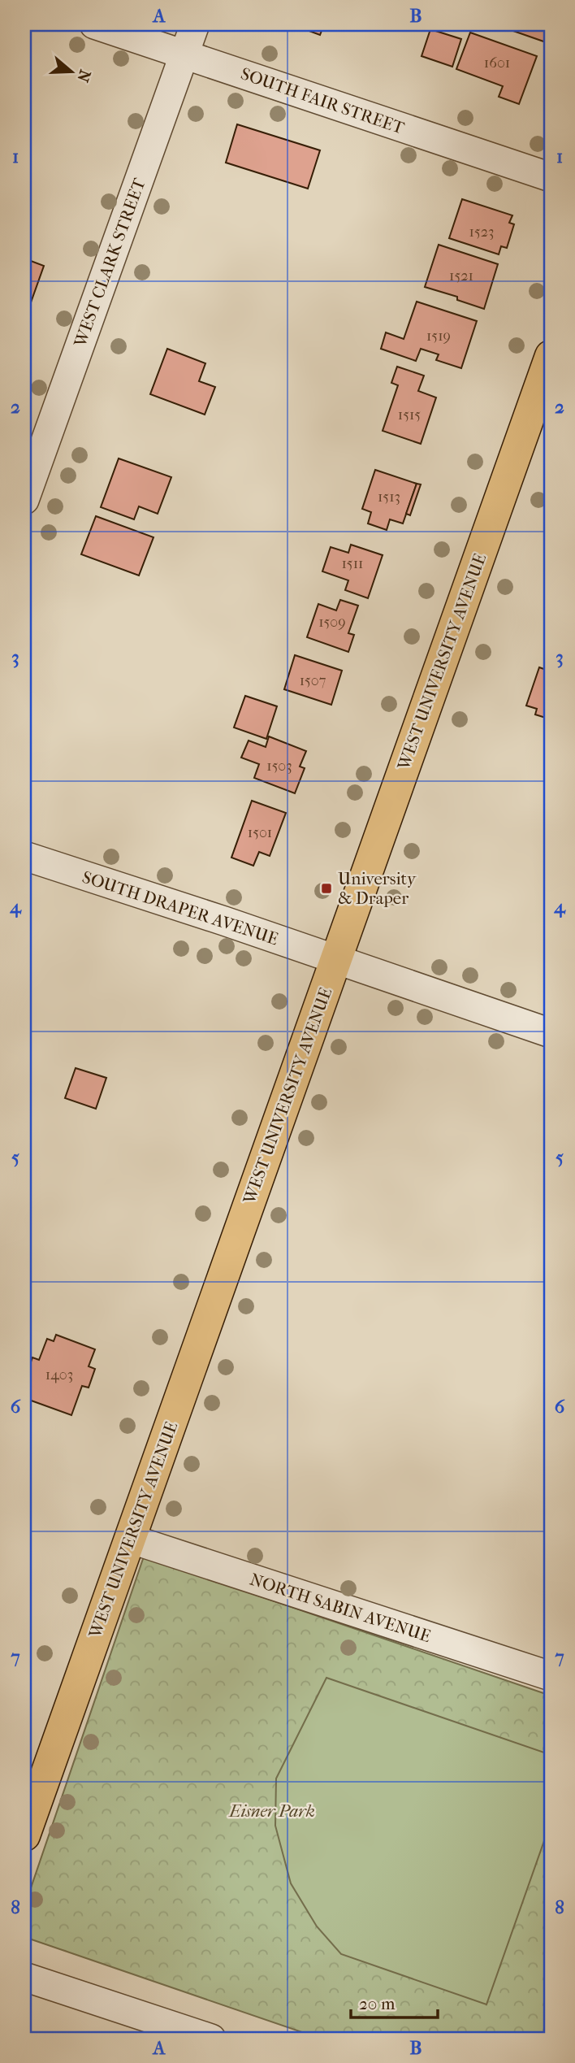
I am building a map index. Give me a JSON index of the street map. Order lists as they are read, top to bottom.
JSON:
{
  "streets": {
    "main road": ["WEST UNIVERSITY AVENUE"],
    "street": [
      "SOUTH FAIR STREET",
      "WEST CLARK STREET",
      "SOUTH DRAPER AVENUE",
      "NORTH SABIN AVENUE"
    ]
  },
  "crossings": [
    ["SOUTH FAIR STREET", "WEST CLARK STREET"],
    ["WEST UNIVERSITY AVENUE", "SOUTH DRAPER AVENUE"],
    ["WEST UNIVERSITY AVENUE", "NORTH SABIN AVENUE"]
  ],
  "parks": ["Eisner Park"],
  "places": {
    "transit": ["University & Draper"]
  },
  "house_numbers": [
    "1601",
    "1523",
    "1521",
    "1519",
    "1515",
    "1513",
    "1511",
    "1509",
    "1507",
    "1503",
    "1501",
    "1403"
  ],
  "scale_bar": "20 m",
  "north": "right",
  "grid": {
    "columns": ["A", "B"],
    "rows": [
      "1",
      "2",
      "3",
      "4",
      "5",
      "6",
      "7",
      "8"
    ]
  }
}
